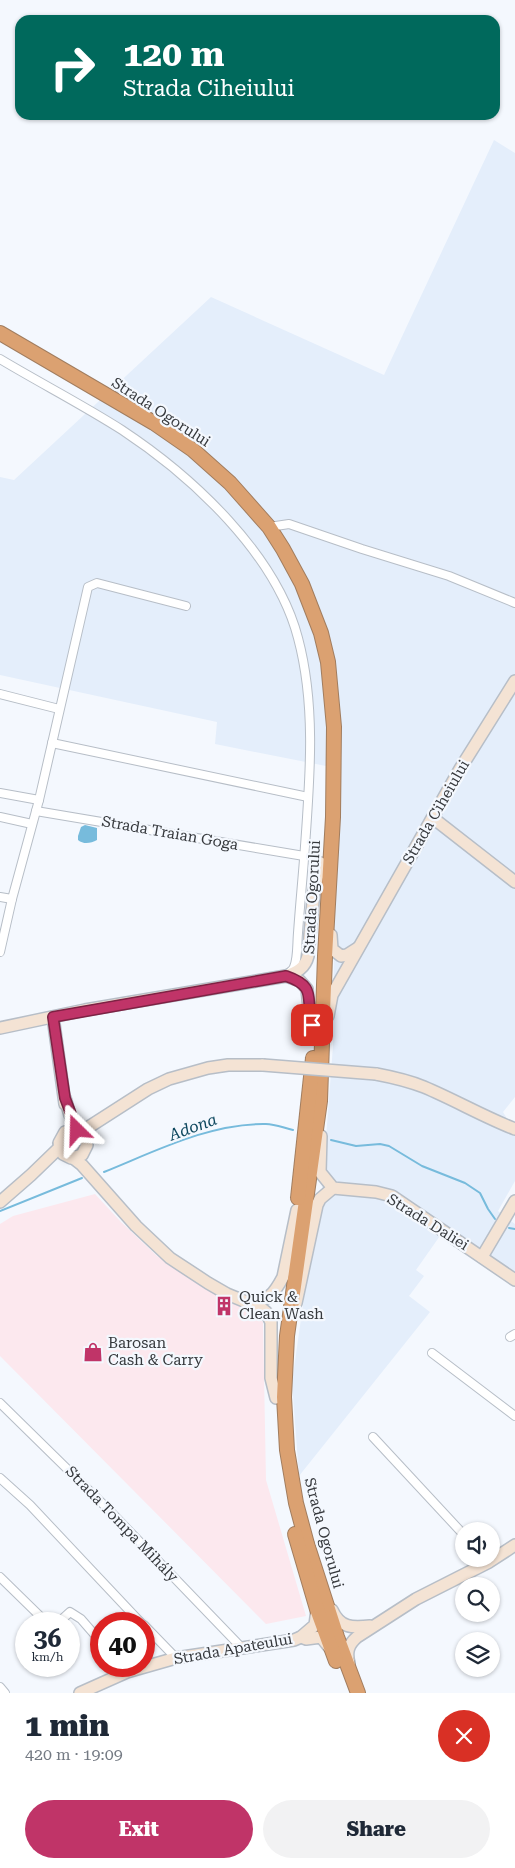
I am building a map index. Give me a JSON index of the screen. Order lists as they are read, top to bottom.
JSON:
{
  "streets": {
    "highway": ["Strada Ogorului"],
    "street": [
      "Strada Ciheiului",
      "Strada Traian Goga",
      "Strada Daliei",
      "Strada Tompa Mihály",
      "Strada Apateului"
    ]
  },
  "crossings": [
    ["Strada Ogorului", "Strada Ciheiului"],
    ["Strada Ogorului", "Strada Apateului"],
    ["Strada Tompa Mihály", "Strada Apateului"]
  ],
  "water": ["Adona"],
  "places": {
    "building": ["Quick & Clean Wash"],
    "shop": ["Barosan Cash & Carry"]
  },
  "page": {
    "turn": ["120 m", "Strada Ciheiului"],
    "speed": "36 km/h",
    "limit": "40",
    "heading": ["1 min", "420 m · 19:09"],
    "buttons": ["Exit", "Share"]
  }
}
